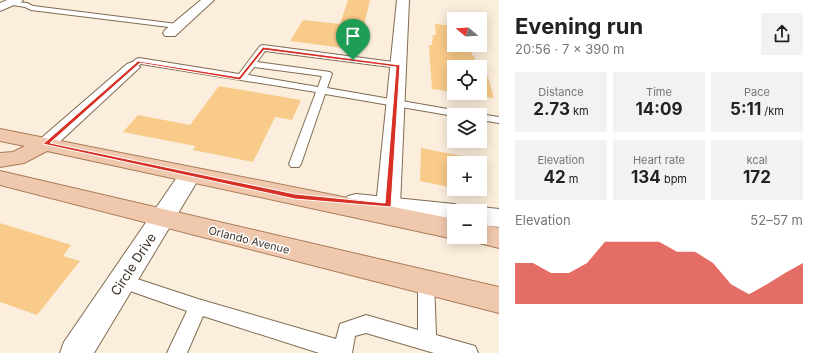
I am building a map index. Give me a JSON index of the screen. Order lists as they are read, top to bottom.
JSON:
{
  "streets": {
    "main road": ["Orlando Avenue"],
    "street": ["Circle Drive"]
  },
  "crossings": [
    ["Orlando Avenue", "Circle Drive"]
  ],
  "north": "left",
  "page": {
    "heading": ["Evening run", "20:56 · 7 × 390 m"],
    "map_buttons": ["+", "−"],
    "stats": [
      ["Distance", "2.73 km"],
      ["Time", "14:09"],
      ["Pace", "5:11 /km"],
      ["Elevation", "42 m"],
      ["Heart rate", "134 bpm"],
      ["kcal", "172"]
    ],
    "chart": ["Elevation", "52–57 m"]
  }
}
